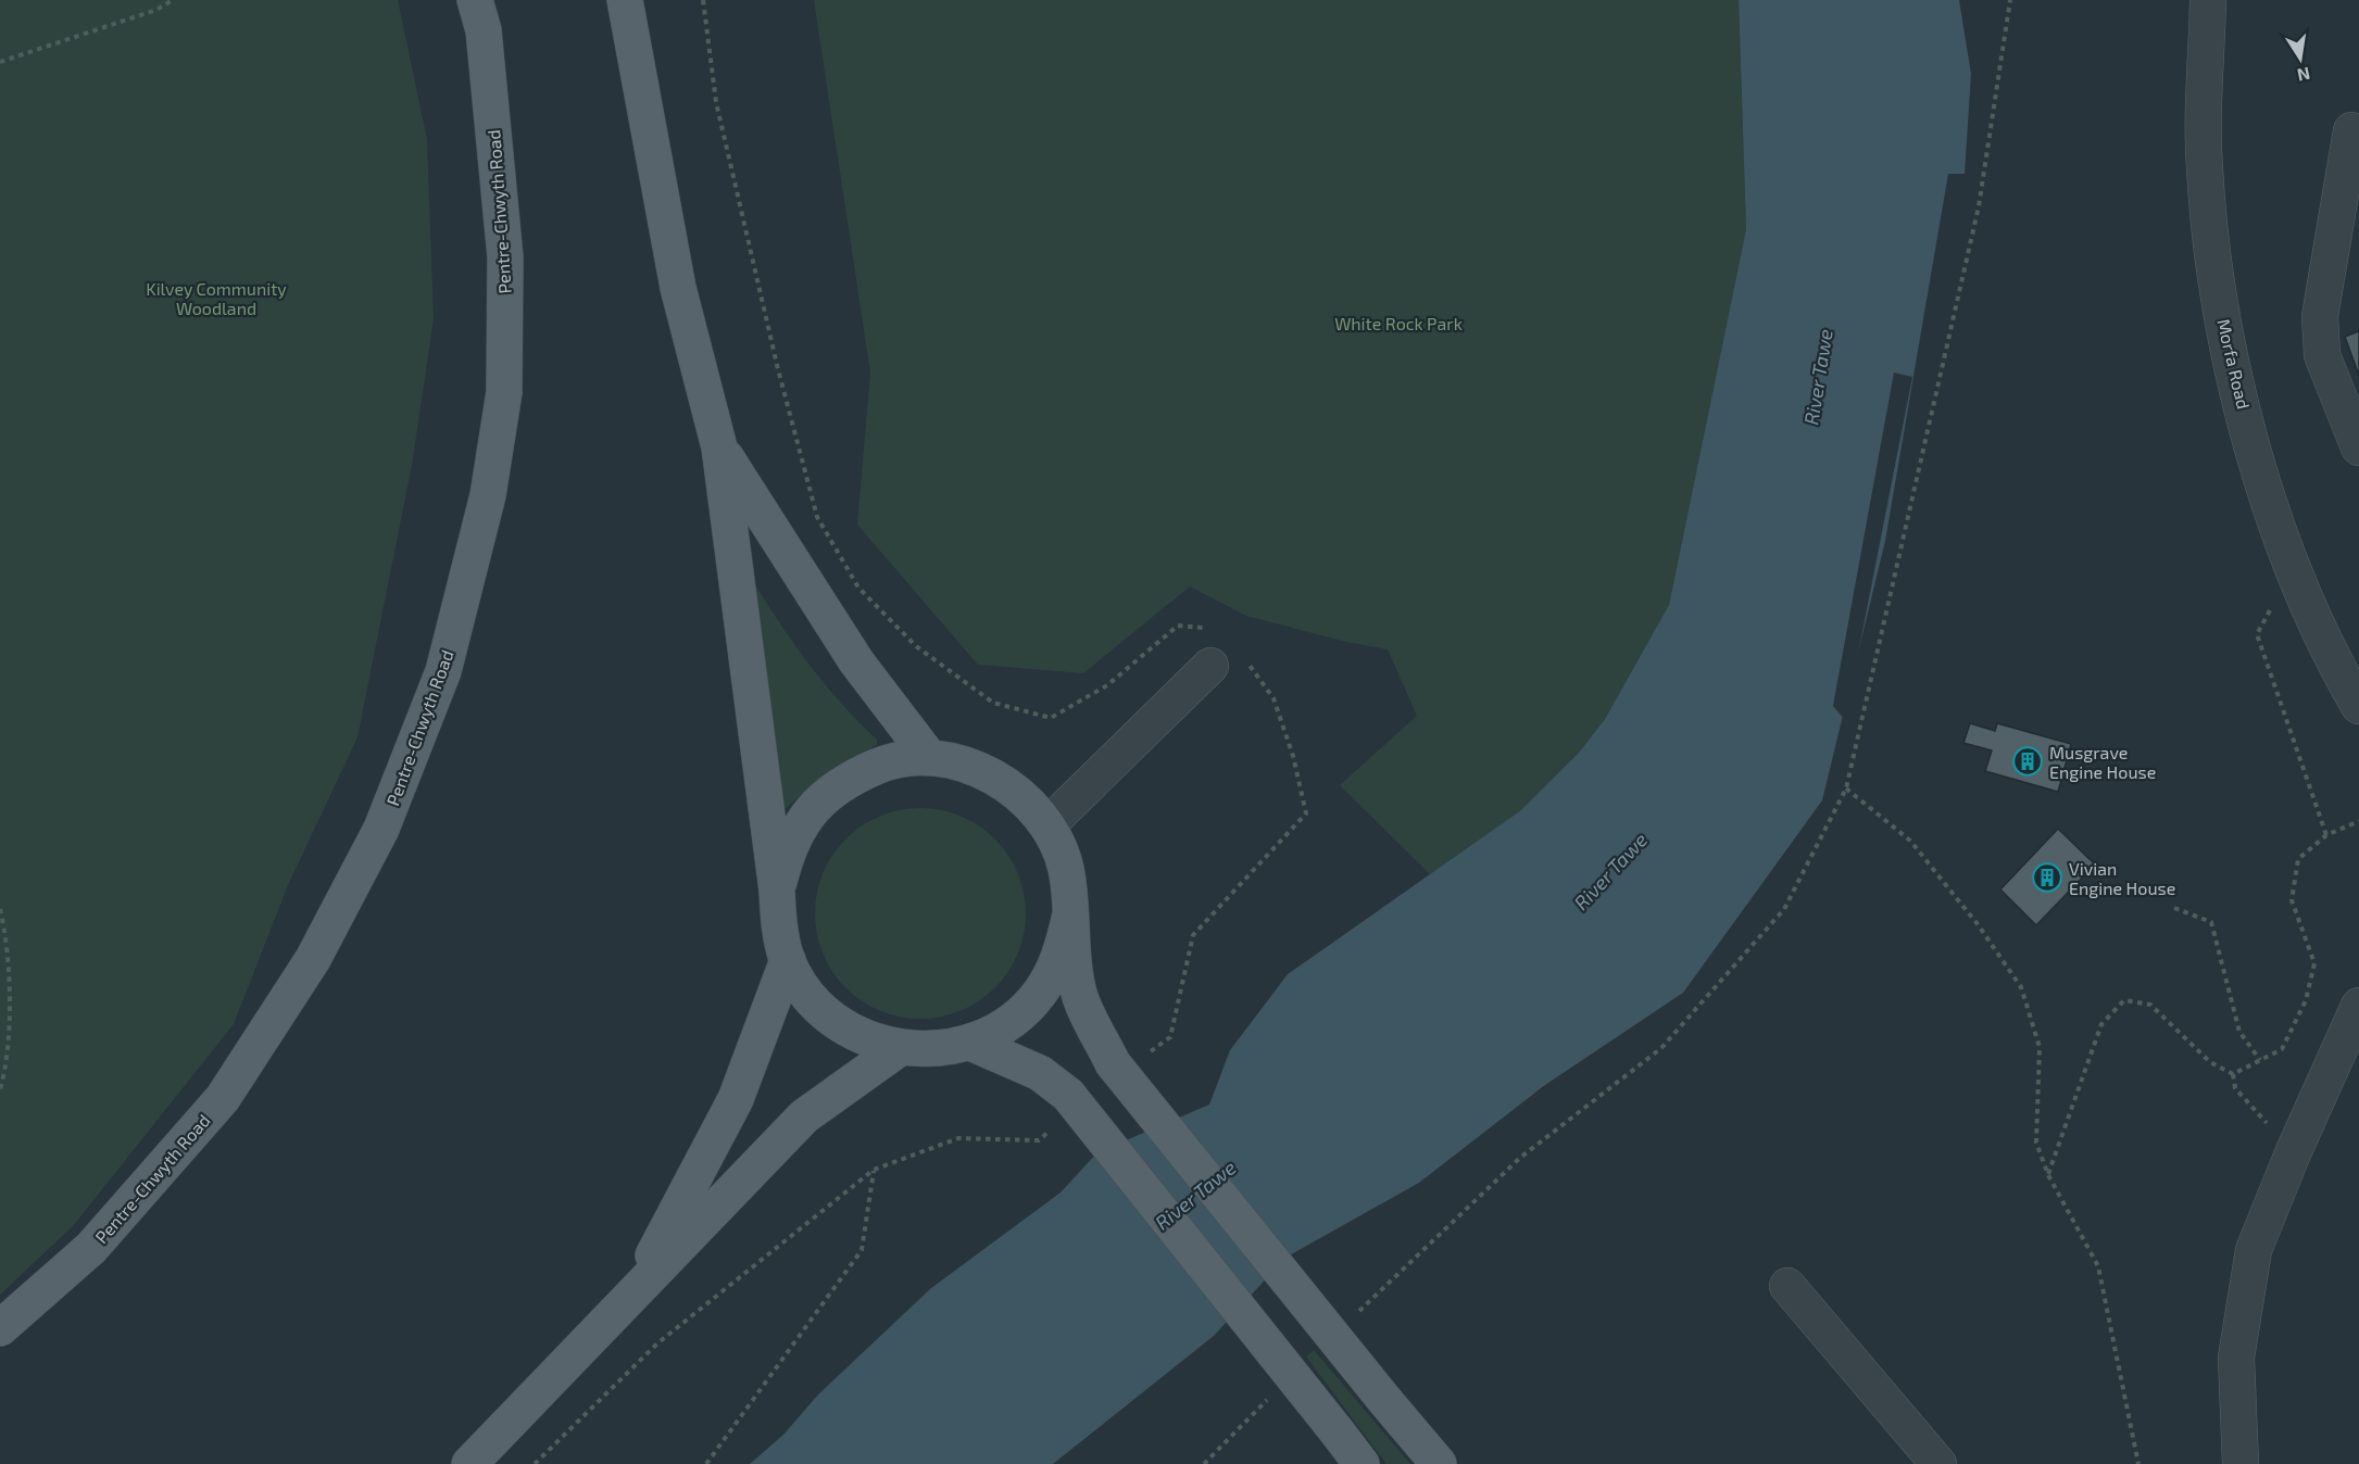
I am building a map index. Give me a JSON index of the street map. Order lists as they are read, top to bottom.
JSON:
{
  "streets": {
    "main road": ["Pentre-Chwyth Road"],
    "street": ["Morfa Road"]
  },
  "water": ["River Tawe"],
  "parks": ["Kilvey Community Woodland", "White Rock Park"],
  "places": {
    "building": ["Musgrave Engine House", "Vivian Engine House"]
  },
  "north": "bottom"
}
